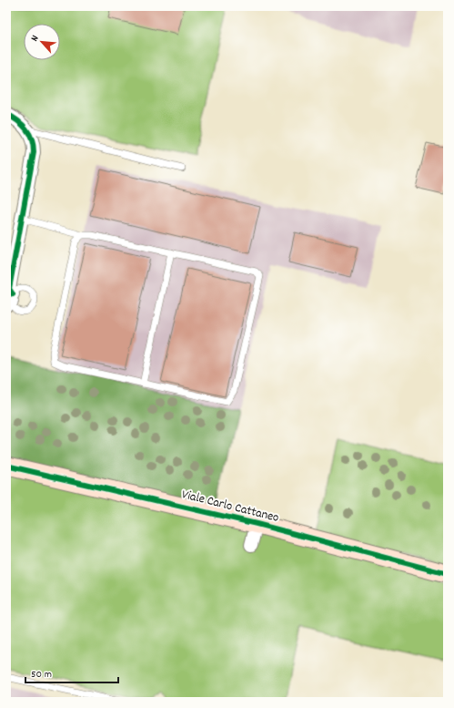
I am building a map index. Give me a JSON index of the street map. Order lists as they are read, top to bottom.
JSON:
{
  "streets": {
    "street": ["Viale Carlo Cattaneo"]
  },
  "scale_bar": "50 m",
  "north": "top left"
}
